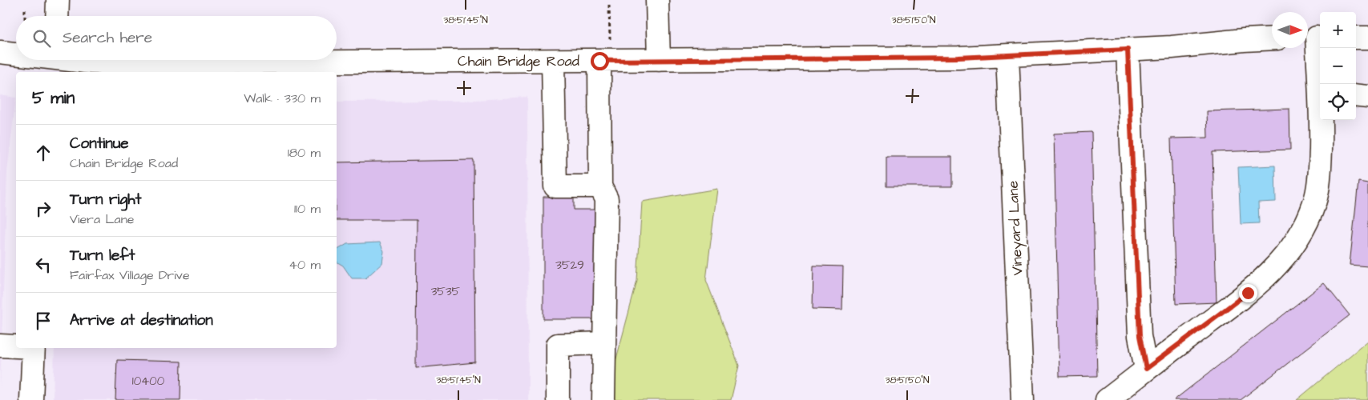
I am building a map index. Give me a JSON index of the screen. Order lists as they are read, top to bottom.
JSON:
{
  "streets": {
    "street": ["Chain Bridge Road", "Vineyard Lane"]
  },
  "crossings": [
    ["Chain Bridge Road", "Vineyard Lane"]
  ],
  "house_numbers": ["3529", "3535", "10400"],
  "north": "right",
  "page": {
    "map_buttons": ["+", "−"],
    "search": "Search here",
    "heading": ["5 min", "Walk · 330 m"],
    "list": [
      ["Continue", "Chain Bridge Road", "180 m"],
      ["Turn right", "Viera Lane", "110 m"],
      ["Turn left", "Fairfax Village Drive", "40 m"],
      "Arrive at destination"
    ]
  },
  "coordinates": ["38°51'45\"N", "38°51'50\"N"]
}
